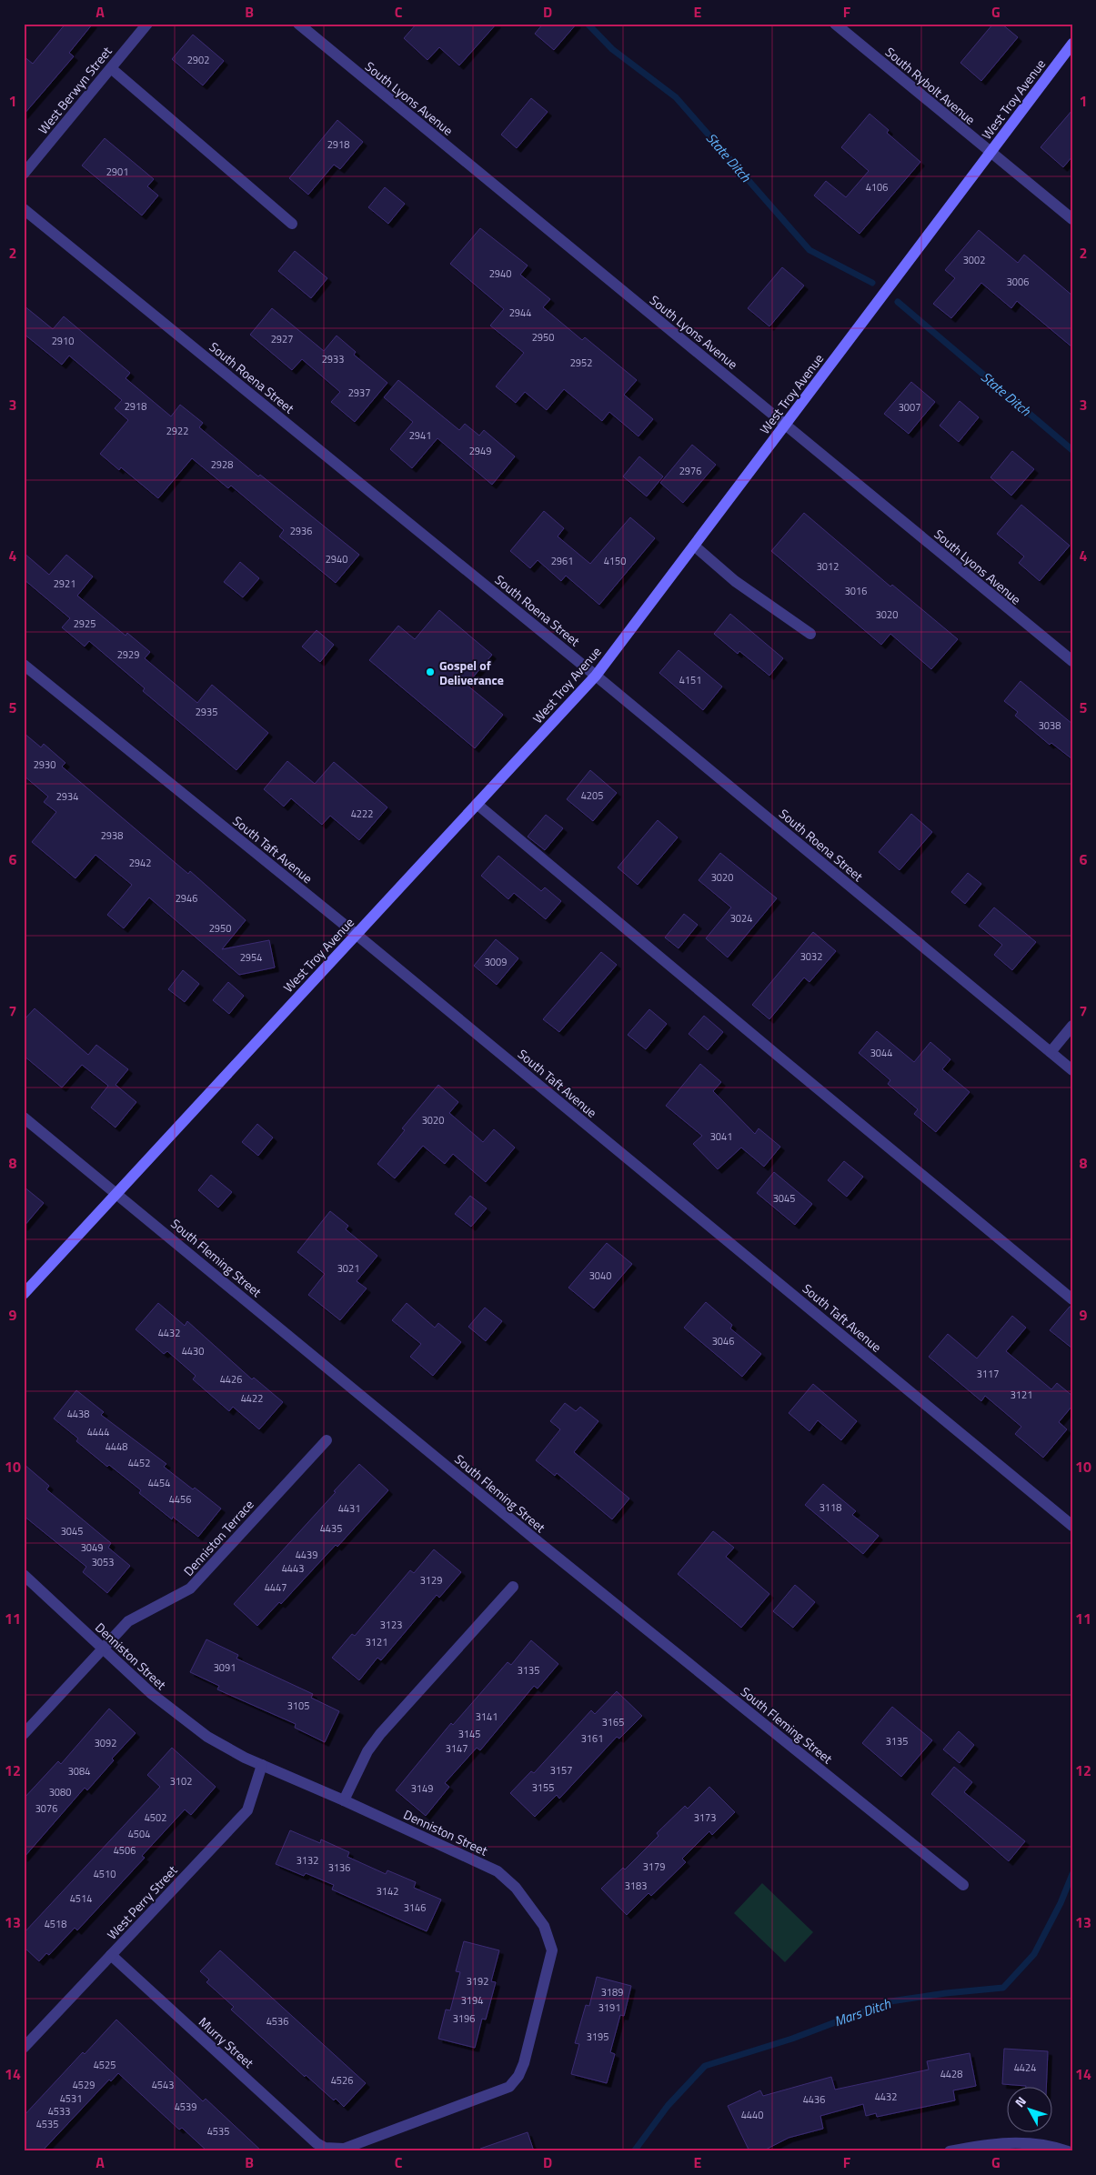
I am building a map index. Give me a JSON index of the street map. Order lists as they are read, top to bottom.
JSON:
{
  "streets": {
    "street": [
      "South Rybolt Avenue",
      "West Berwyn Street",
      "South Lyons Avenue",
      "West Troy Avenue",
      "South Roena Street",
      "South Taft Avenue",
      "South Fleming Street",
      "Denniston Terrace",
      "Denniston Street",
      "West Perry Street",
      "Murry Street"
    ]
  },
  "crossings": [
    ["South Rybolt Avenue", "West Troy Avenue"],
    ["South Lyons Avenue", "West Troy Avenue"],
    ["West Troy Avenue", "South Roena Street"],
    ["West Troy Avenue", "South Taft Avenue"],
    ["West Troy Avenue", "South Fleming Street"],
    ["Denniston Terrace", "Denniston Street"],
    ["Denniston Street", "West Perry Street"],
    ["Denniston Street", "Murry Street"],
    ["West Perry Street", "Murry Street"]
  ],
  "water": ["State Ditch", "Mars Ditch"],
  "places": ["Gospel of Deliverance"],
  "house_numbers": [
    "2902",
    "2918",
    "2901",
    "4106",
    "3002",
    "2940",
    "3006",
    "2944",
    "2950",
    "2927",
    "2910",
    "2933",
    "2952",
    "2937",
    "2918",
    "3007",
    "2922",
    "2941",
    "2949",
    "2928",
    "2976",
    "2936",
    "2940",
    "2961",
    "4150",
    "3012",
    "2921",
    "3016",
    "3020",
    "2925",
    "2929",
    "4151",
    "2935",
    "3038",
    "2930",
    "4205",
    "2934",
    "4222",
    "2938",
    "2942",
    "3020",
    "2946",
    "3024",
    "2950",
    "3032",
    "2954",
    "3009",
    "3044",
    "3020",
    "3041",
    "3045",
    "3021",
    "3040",
    "4432",
    "3046",
    "4430",
    "3117",
    "4426",
    "3121",
    "4422",
    "4438",
    "4444",
    "4448",
    "4452",
    "4454",
    "4456",
    "3118",
    "4431",
    "4435",
    "3045",
    "3049",
    "4439",
    "3053",
    "4443",
    "3129",
    "4447",
    "3123",
    "3121",
    "3091",
    "3135",
    "3105",
    "3141",
    "3165",
    "3145",
    "3161",
    "3135",
    "3092",
    "3147",
    "3157",
    "3084",
    "3102",
    "3155",
    "3149",
    "3080",
    "3076",
    "4502",
    "3173",
    "4504",
    "4506",
    "3132",
    "3179",
    "3136",
    "4510",
    "3183",
    "3142",
    "4514",
    "3146",
    "4518",
    "3192",
    "3189",
    "3194",
    "3191",
    "3196",
    "4536",
    "3195",
    "4525",
    "4424",
    "4428",
    "4526",
    "4529",
    "4543",
    "4432",
    "4531",
    "4436",
    "4539",
    "4533",
    "4440",
    "4535",
    "4535"
  ],
  "north": "top left",
  "grid": {
    "columns": [
      "A",
      "B",
      "C",
      "D",
      "E",
      "F",
      "G"
    ],
    "rows": [
      "1",
      "2",
      "3",
      "4",
      "5",
      "6",
      "7",
      "8",
      "9",
      "10",
      "11",
      "12",
      "13",
      "14"
    ]
  }
}
